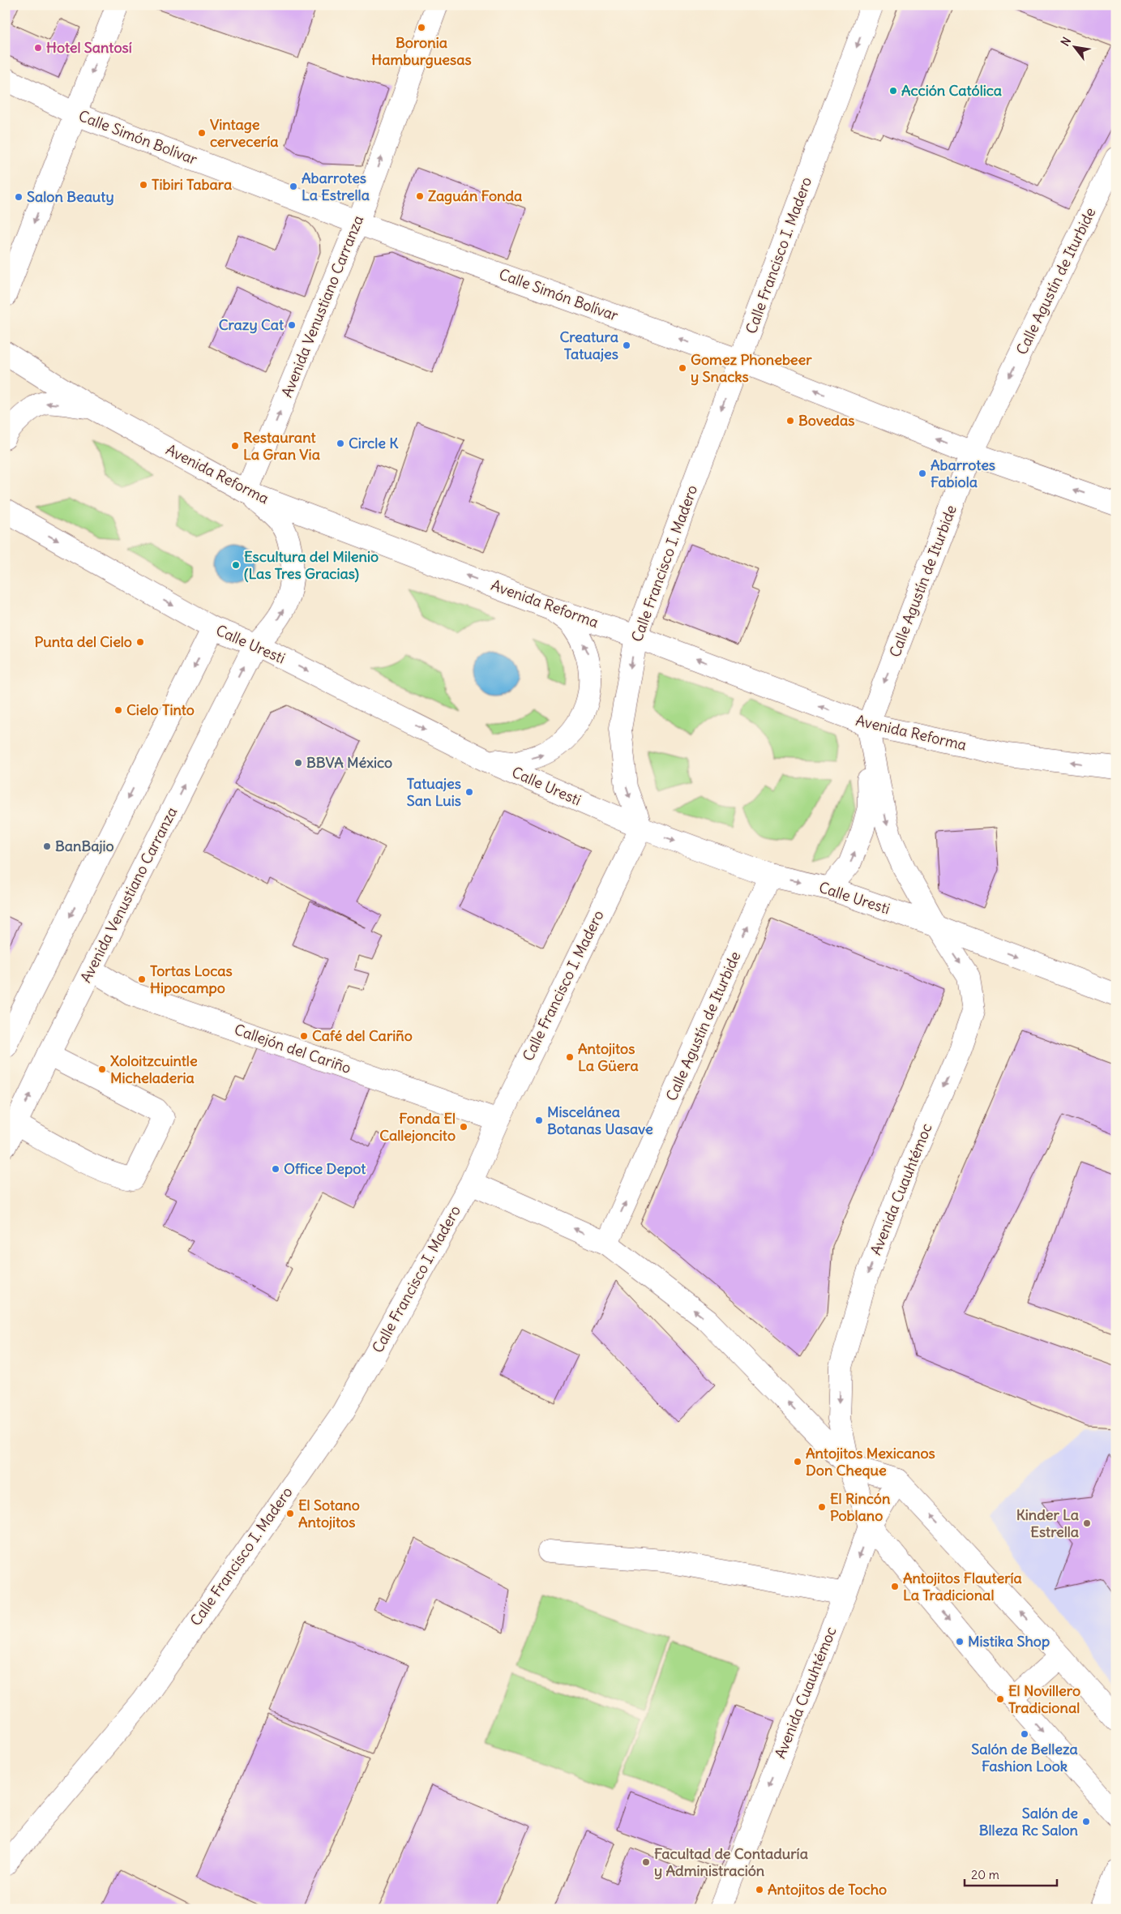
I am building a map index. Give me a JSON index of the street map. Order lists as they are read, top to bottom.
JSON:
{
  "streets": {
    "street": [
      "Calle Simón Bolívar",
      "Calle Francisco I. Madero",
      "Calle Agustín de Iturbide",
      "Avenida Venustiano Carranza",
      "Avenida Reforma",
      "Calle Uresti",
      "Callejón del Cariño",
      "Avenida Cuauhtémoc"
    ]
  },
  "crossings": [
    ["Calle Simón Bolívar", "Calle Francisco I. Madero"],
    ["Calle Simón Bolívar", "Calle Agustín de Iturbide"],
    ["Calle Simón Bolívar", "Avenida Venustiano Carranza"],
    ["Calle Francisco I. Madero", "Avenida Reforma"],
    ["Calle Francisco I. Madero", "Calle Uresti"],
    ["Calle Francisco I. Madero", "Callejón del Cariño"],
    ["Calle Agustín de Iturbide", "Avenida Reforma"],
    ["Calle Agustín de Iturbide", "Calle Uresti"],
    ["Avenida Venustiano Carranza", "Avenida Reforma"],
    ["Avenida Venustiano Carranza", "Calle Uresti"],
    ["Avenida Venustiano Carranza", "Callejón del Cariño"],
    ["Calle Uresti", "Avenida Cuauhtémoc"]
  ],
  "one_way": [
    "Calle Simón Bolívar",
    "Calle Francisco I. Madero",
    "Avenida Reforma",
    "Calle Uresti",
    "Avenida Cuauhtémoc"
  ],
  "places": [
    "Boronia Hamburguesas",
    "Hotel Santosí",
    "Acción Católica",
    "Vintage cervecería",
    "Tibiri Tabara",
    "Abarrotes La Estrella",
    "Zaguán Fonda",
    "Salon Beauty",
    "Crazy Cat",
    "Creatura Tatuajes",
    "Gomez Phonebeer y Snacks",
    "Bovedas",
    "Circle K",
    "Restaurant La Gran Via",
    "Abarrotes Fabiola",
    "Escultura del Milenio (Las Tres Gracias)",
    "Punta del Cielo",
    "Cielo Tinto",
    "BBVA México",
    "Tatuajes San Luis",
    "BanBajio",
    "Tortas Locas Hipocampo",
    "Café del Cariño",
    "Antojitos La Güera",
    "Xoloitzcuintle Micheladeria",
    "Miscelánea Botanas Uasave",
    "Fonda El Callejoncito",
    "Office Depot",
    "Antojitos Mexicanos Don Cheque",
    "El Rincón Poblano",
    "El Sotano Antojitos",
    "Kinder La Estrella",
    "Antojitos Flautería La Tradicional",
    "Mistika Shop",
    "El Novillero Tradicional",
    "Salón de Belleza Fashion Look",
    "Salón de Blleza Rc Salon",
    "Facultad de Contaduría y Administración",
    "Antojitos de Tocho"
  ],
  "scale_bar": "20 m",
  "north": "top left"
}
